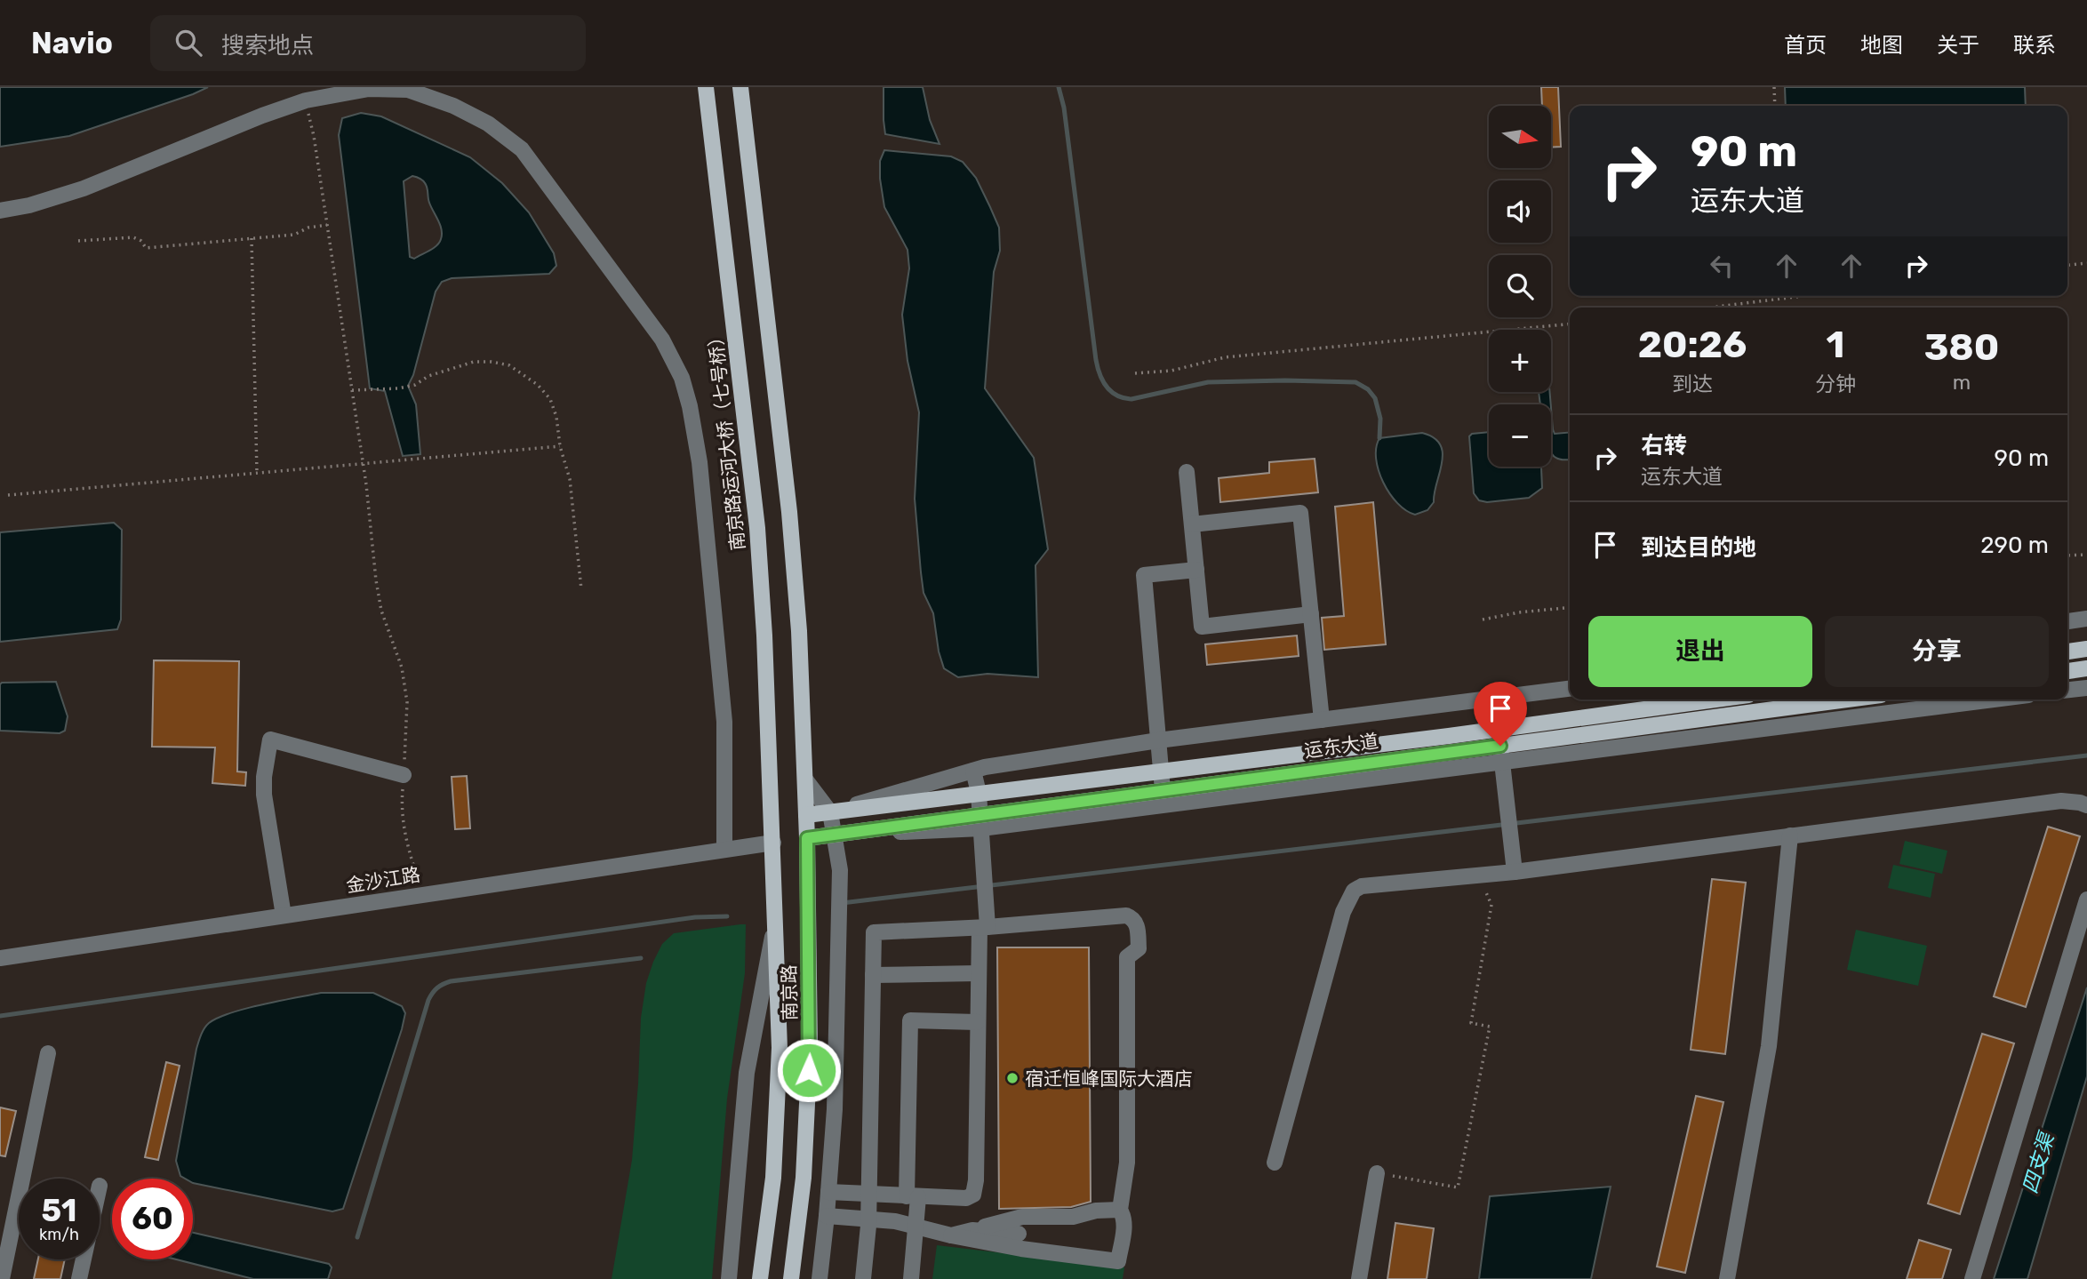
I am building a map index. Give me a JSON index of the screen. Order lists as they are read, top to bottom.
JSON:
{
  "streets": {
    "main road": ["南京路运河大桥（七号桥）", "运东大道", "南京路"],
    "street": ["金沙江路"]
  },
  "crossings": [
    ["南京路运河大桥（七号桥）", "南京路"],
    ["运东大道", "南京路"],
    ["金沙江路", "南京路"]
  ],
  "water": ["四支渠"],
  "places": ["宿迁恒峰国际大酒店"],
  "north": "right",
  "page": {
    "header": "Navio",
    "search": "搜索地点",
    "nav": [
      "首页",
      "地图",
      "关于",
      "联系"
    ],
    "map_buttons": ["+", "−"],
    "turn": ["90 m", "运东大道"],
    "eta": [
      "20:26",
      "到达",
      "1",
      "分钟",
      "380",
      "m"
    ],
    "list": [
      {
        "name": "右转",
        "note": "运东大道",
        "value": "90 m"
      },
      {
        "name": "到达目的地",
        "value": "290 m"
      }
    ],
    "buttons": ["退出", "分享"],
    "speed": "51 km/h",
    "limit": "60"
  }
}
